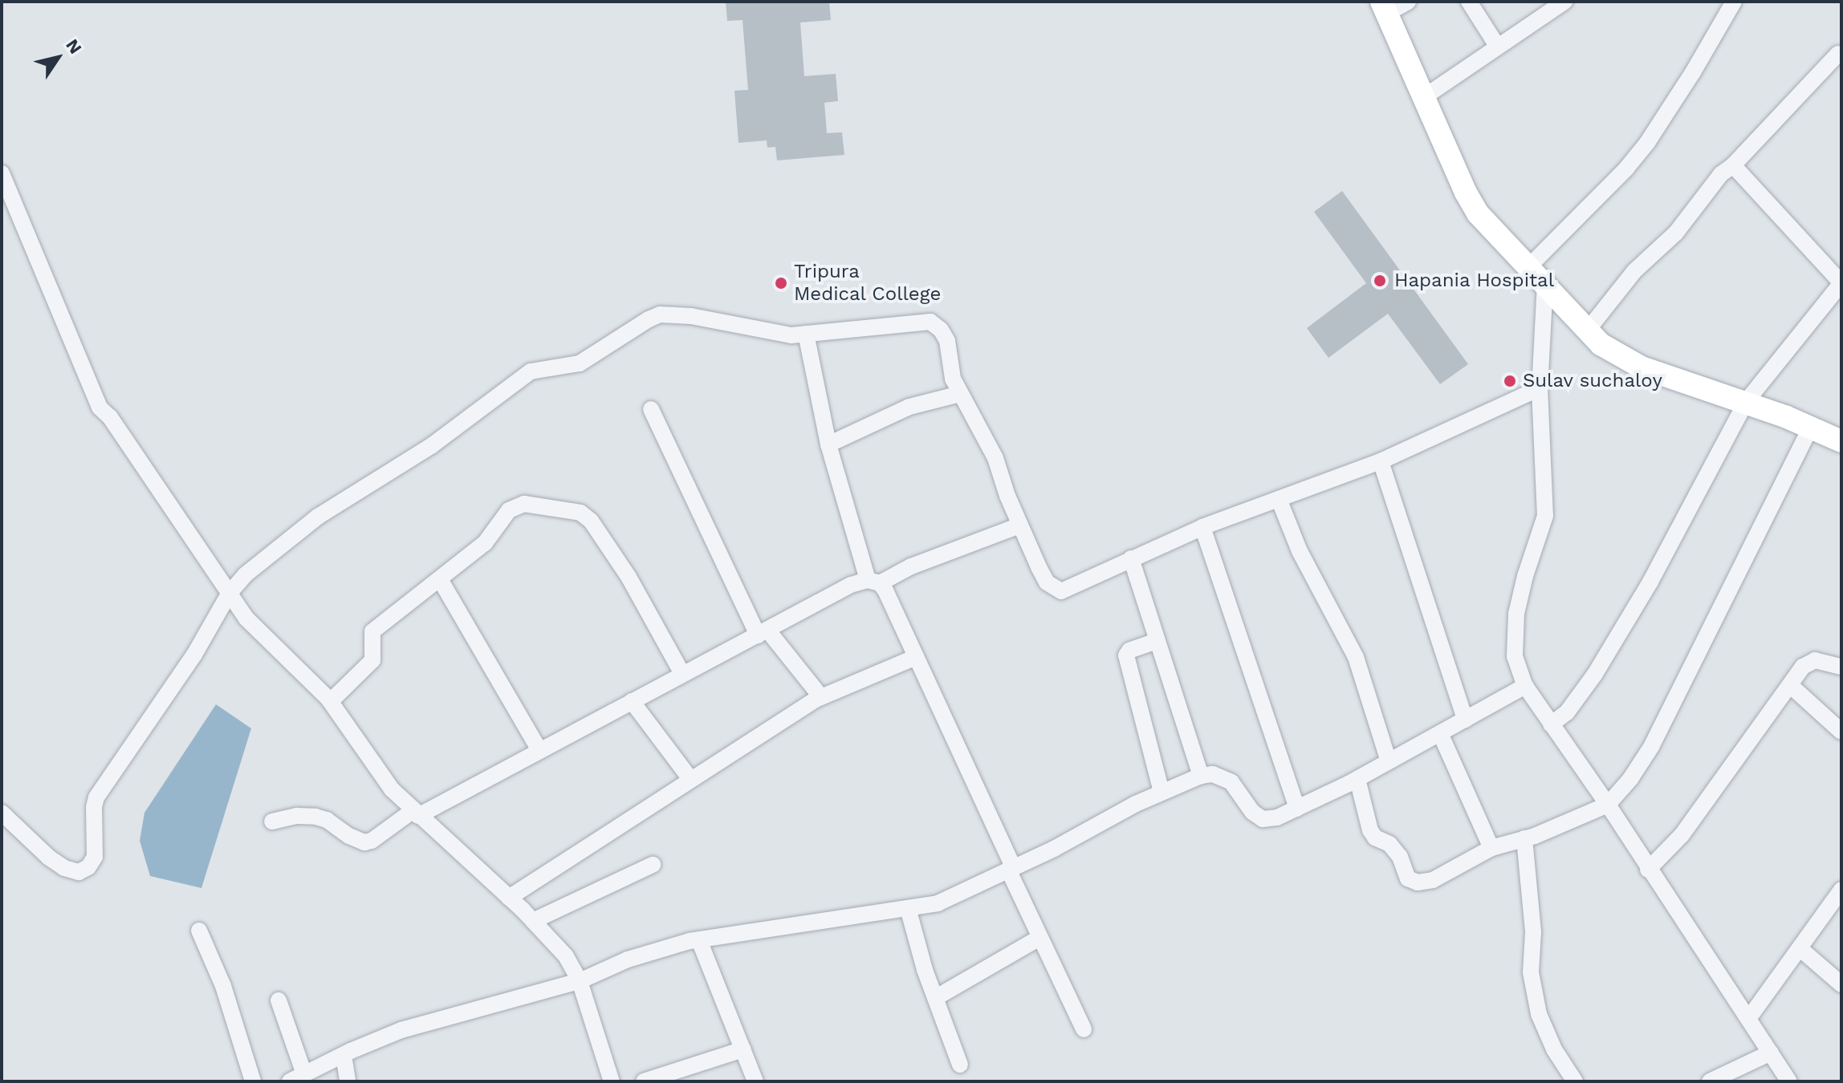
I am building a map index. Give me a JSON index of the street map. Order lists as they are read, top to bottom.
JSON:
{
  "places": ["Hapania Hospital", "Tripura Medical College", "Sulav suchaloy"],
  "north": "top right"
}
